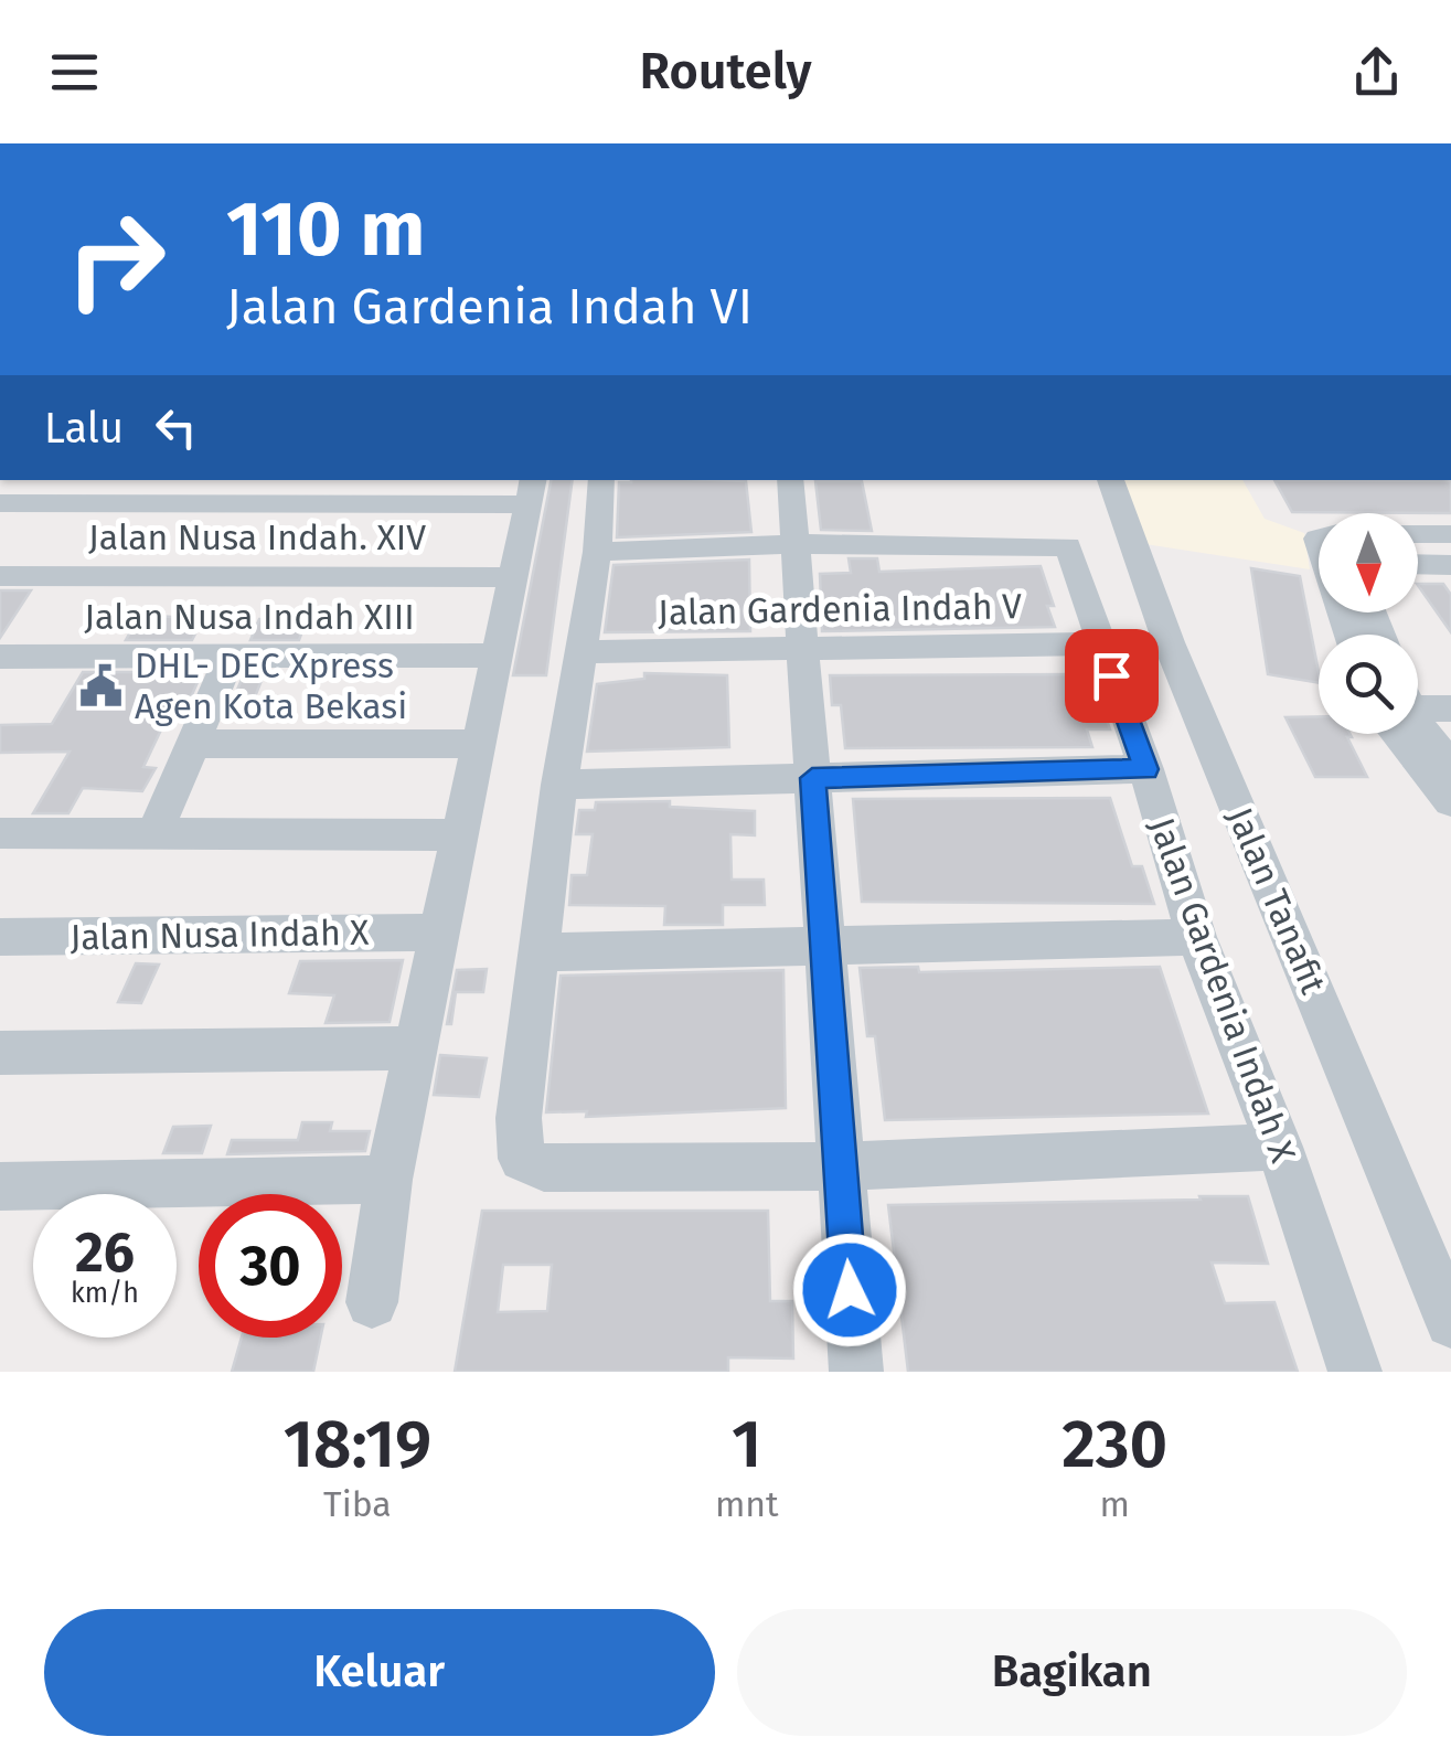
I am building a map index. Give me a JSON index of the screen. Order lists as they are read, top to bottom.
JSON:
{
  "streets": {
    "street": [
      "Jalan Nusa Indah. XIV",
      "Jalan Gardenia Indah V",
      "Jalan Nusa Indah XIII",
      "Jalan Tanafit",
      "Jalan Nusa Indah X",
      "Jalan Gardenia Indah X"
    ]
  },
  "crossings": [
    ["Jalan Gardenia Indah V", "Jalan Gardenia Indah X"]
  ],
  "places": {
    "public building": ["DHL- DEC Xpress Agen Kota Bekasi"]
  },
  "north": "bottom",
  "page": {
    "header": "Routely",
    "turn": ["110 m", "Jalan Gardenia Indah VI"],
    "then": "Lalu",
    "speed": "26 km/h",
    "limit": "30",
    "eta": [
      "18:19",
      "Tiba",
      "1",
      "mnt",
      "230",
      "m"
    ],
    "buttons": ["Keluar", "Bagikan"]
  }
}
